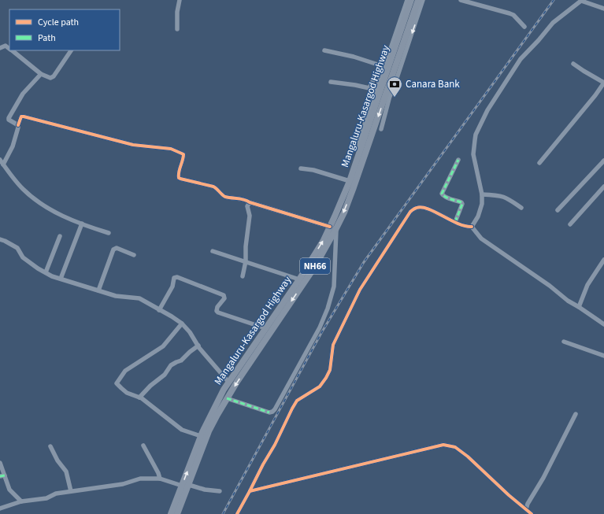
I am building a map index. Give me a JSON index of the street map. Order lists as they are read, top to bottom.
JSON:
{
  "streets": {
    "highway": ["Mangaluru-Kasargod Highway", "NH66"]
  },
  "places": {
    "bank": ["Canara Bank"]
  },
  "legend": ["Cycle path", "Path"]
}
